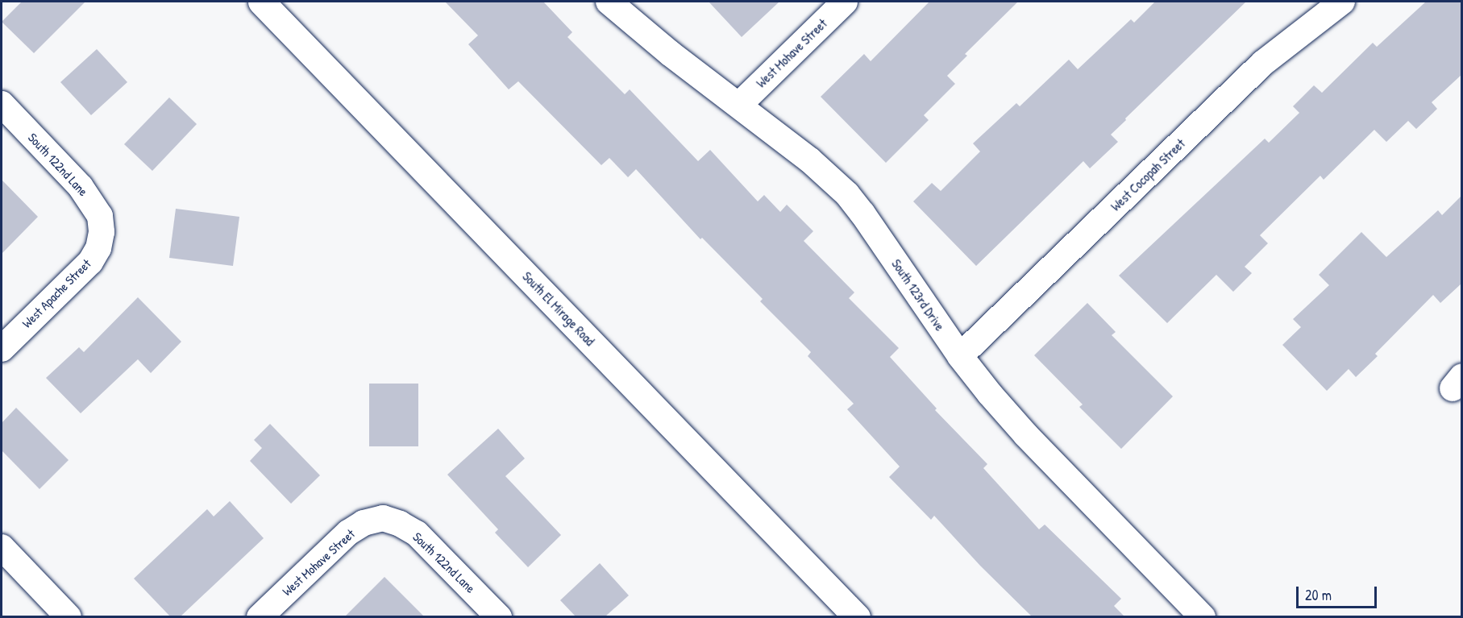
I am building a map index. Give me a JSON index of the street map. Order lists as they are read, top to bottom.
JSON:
{
  "streets": {
    "main road": ["South El Mirage Road"],
    "street": [
      "West Mohave Street",
      "South 122nd Lane",
      "West Cocopah Street",
      "West Apache Street",
      "South 123rd Drive"
    ]
  },
  "crossings": [
    ["West Mohave Street", "South 122nd Lane"],
    ["West Mohave Street", "South 123rd Drive"],
    ["South 122nd Lane", "West Apache Street"],
    ["West Cocopah Street", "South 123rd Drive"]
  ],
  "scale_bar": "20 m"
}
